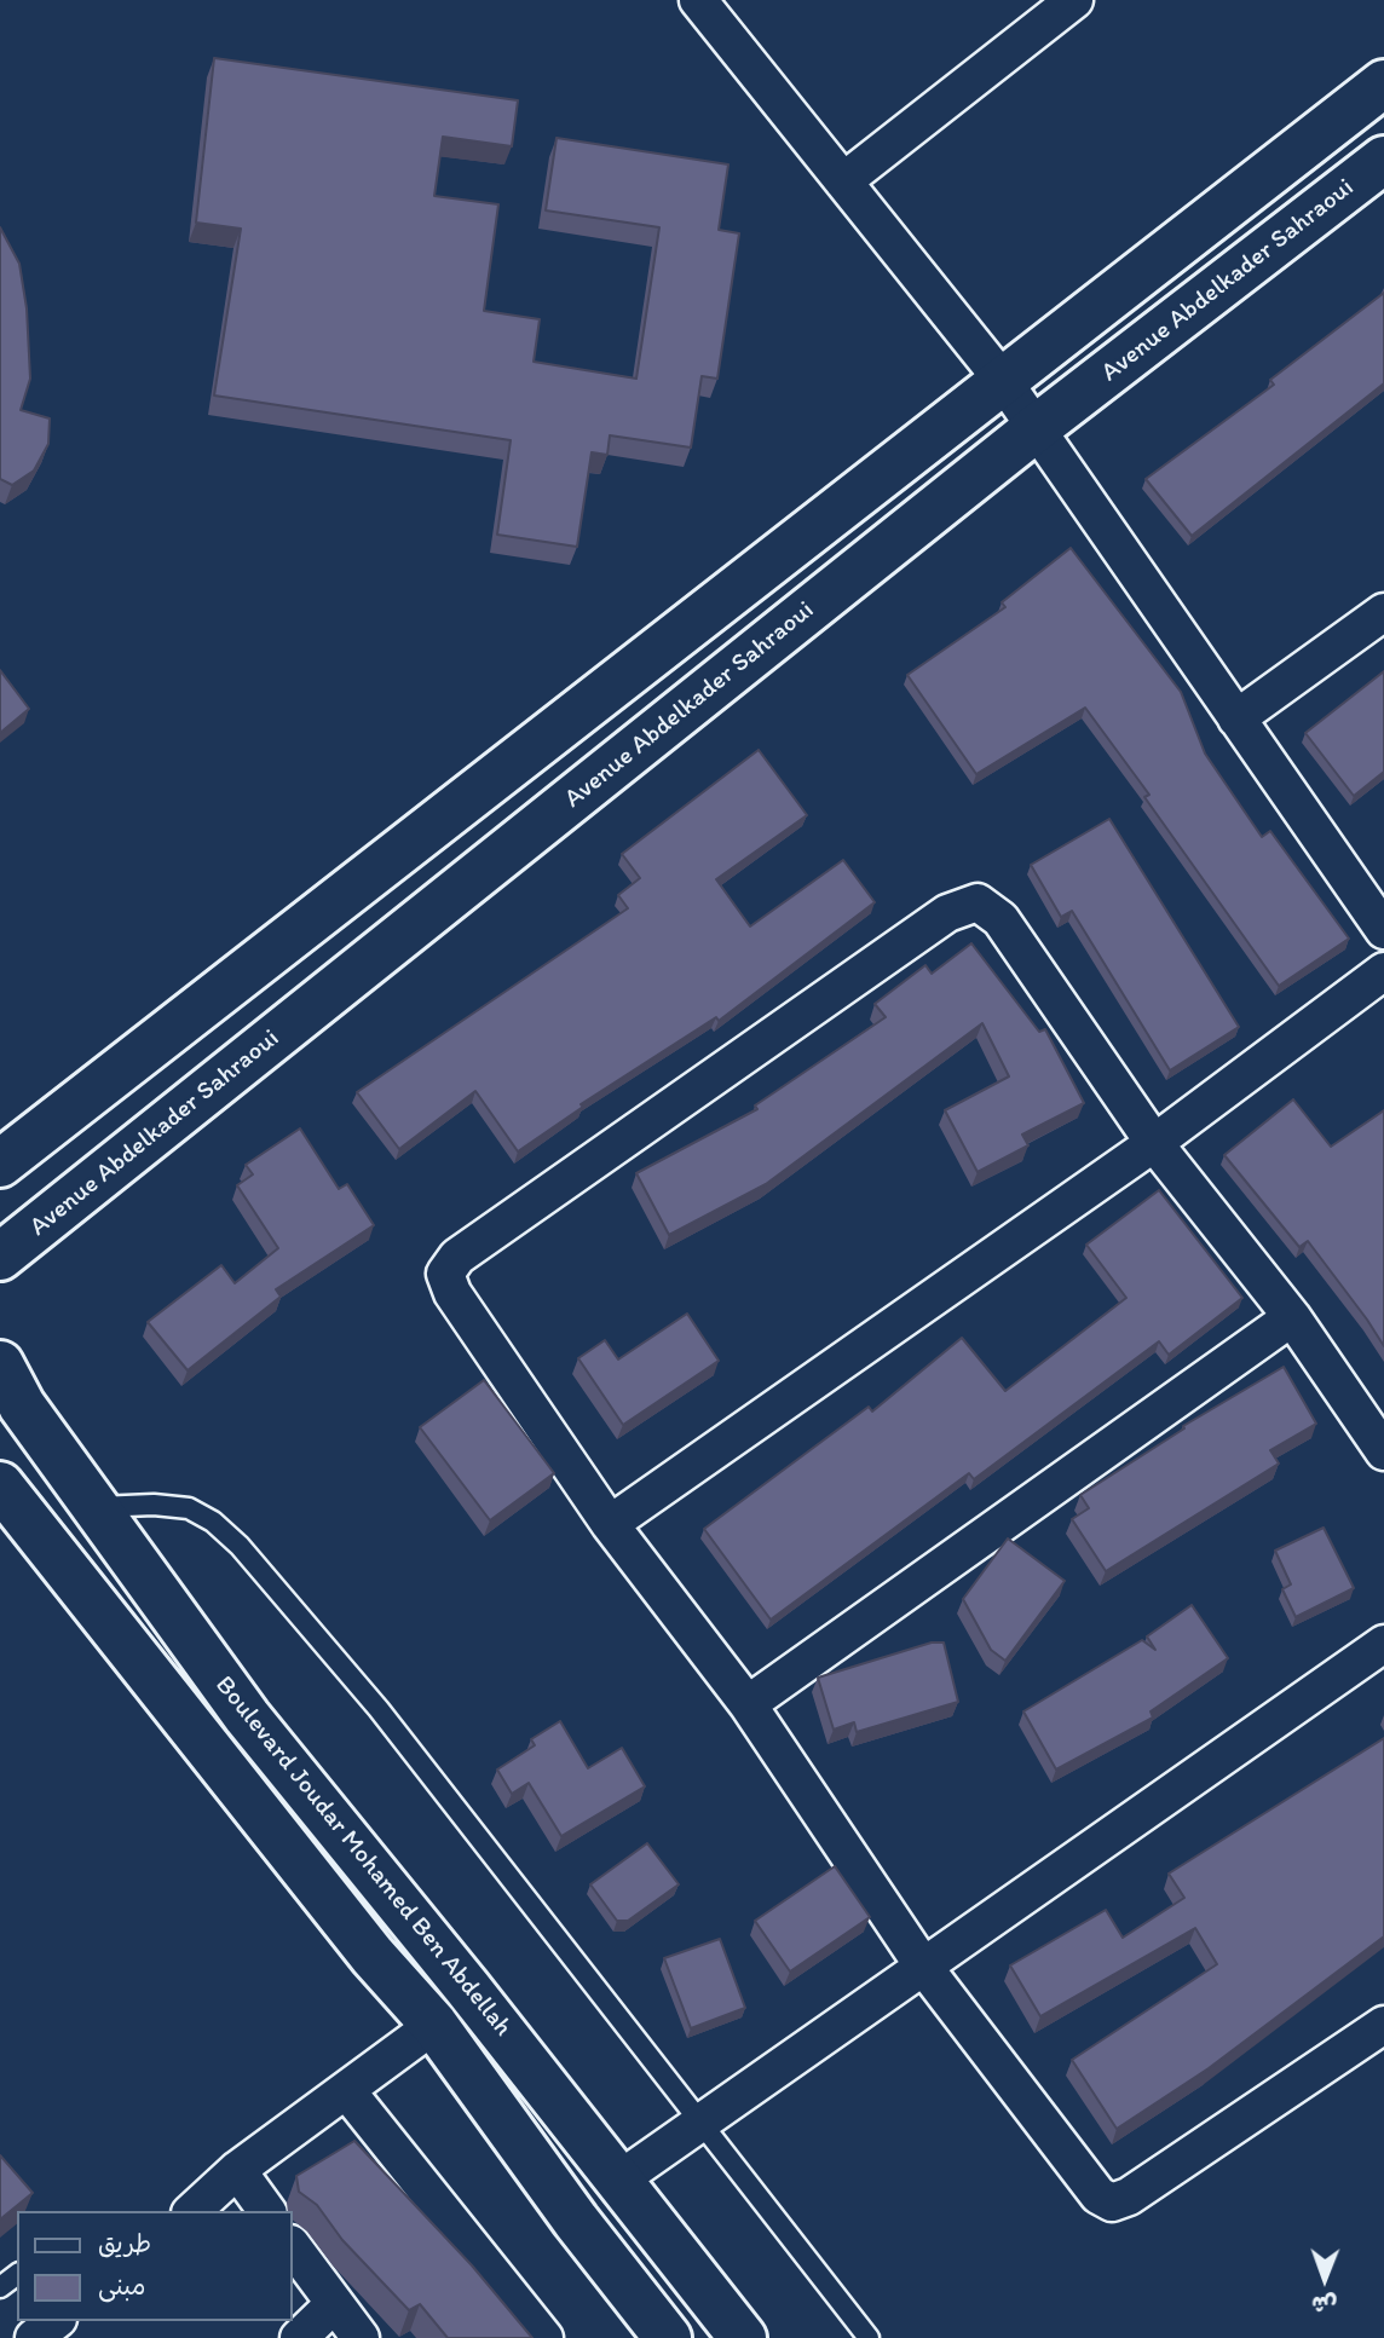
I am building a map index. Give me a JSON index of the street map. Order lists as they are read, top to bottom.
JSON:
{
  "streets": {
    "main road": ["Avenue Abdelkader Sahraoui", "Boulevard Joudar Mohamed Ben Abdellah"]
  },
  "legend": ["طريق", "مبنى"],
  "north": "bottom"
}
